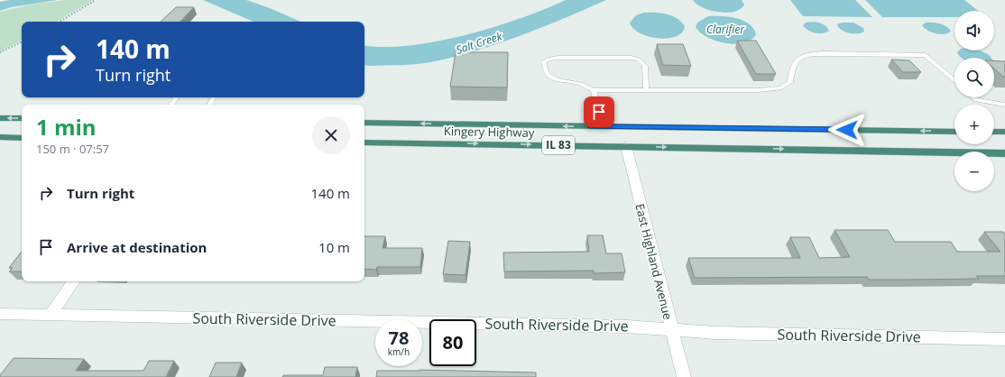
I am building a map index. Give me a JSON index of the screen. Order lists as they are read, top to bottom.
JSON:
{
  "streets": {
    "highway": ["Kingery Highway", "IL 83"],
    "street": ["East Highland Avenue", "South Riverside Drive"]
  },
  "crossings": [
    ["Kingery Highway", "East Highland Avenue"],
    ["East Highland Avenue", "South Riverside Drive"]
  ],
  "water": ["Clarifier", "Salt Creek"],
  "page": {
    "map_buttons": ["+", "−"],
    "turn": ["140 m", "Turn right"],
    "heading": ["1 min", "150 m · 07:57"],
    "list": [
      {
        "name": "Turn right",
        "value": "140 m"
      },
      {
        "name": "Arrive at destination",
        "value": "10 m"
      }
    ],
    "speed": "78 km/h",
    "limit": "80"
  }
}
